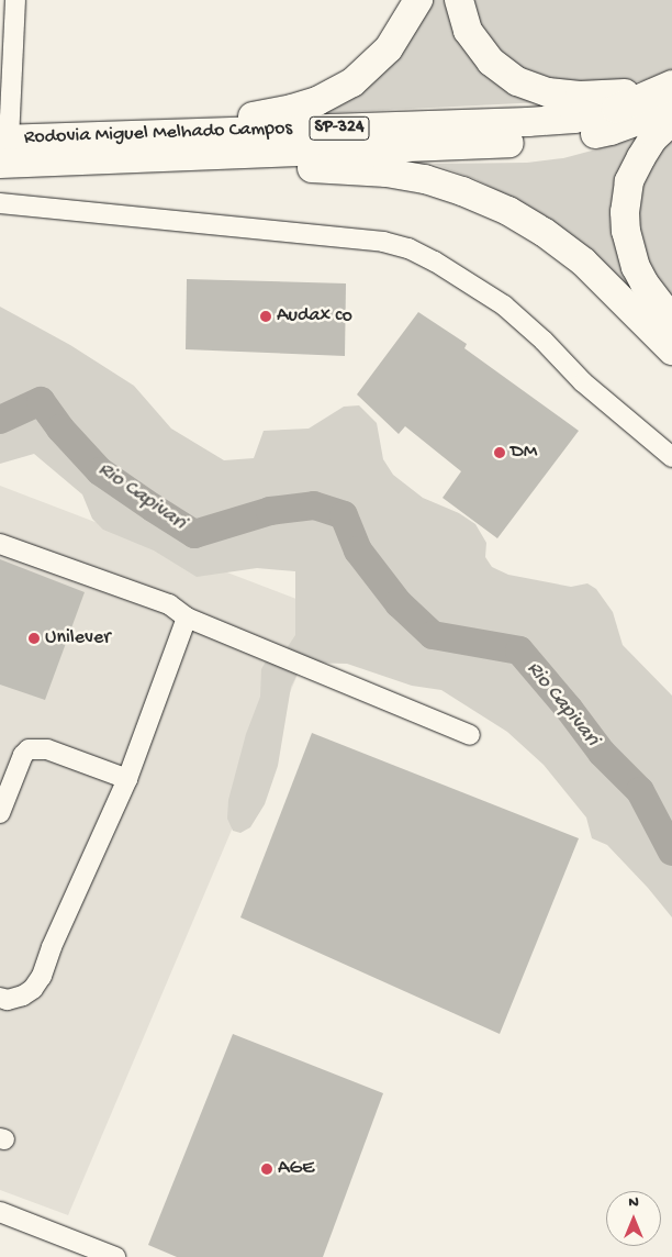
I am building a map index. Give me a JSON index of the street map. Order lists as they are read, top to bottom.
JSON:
{
  "streets": {
    "highway": ["SP-324", "Rodovia Miguel Melhado Campos"]
  },
  "water": ["Rio Capivari"],
  "places": [
    "Audax co",
    "DM",
    "Unilever",
    "AGE"
  ],
  "north": "top"
}
